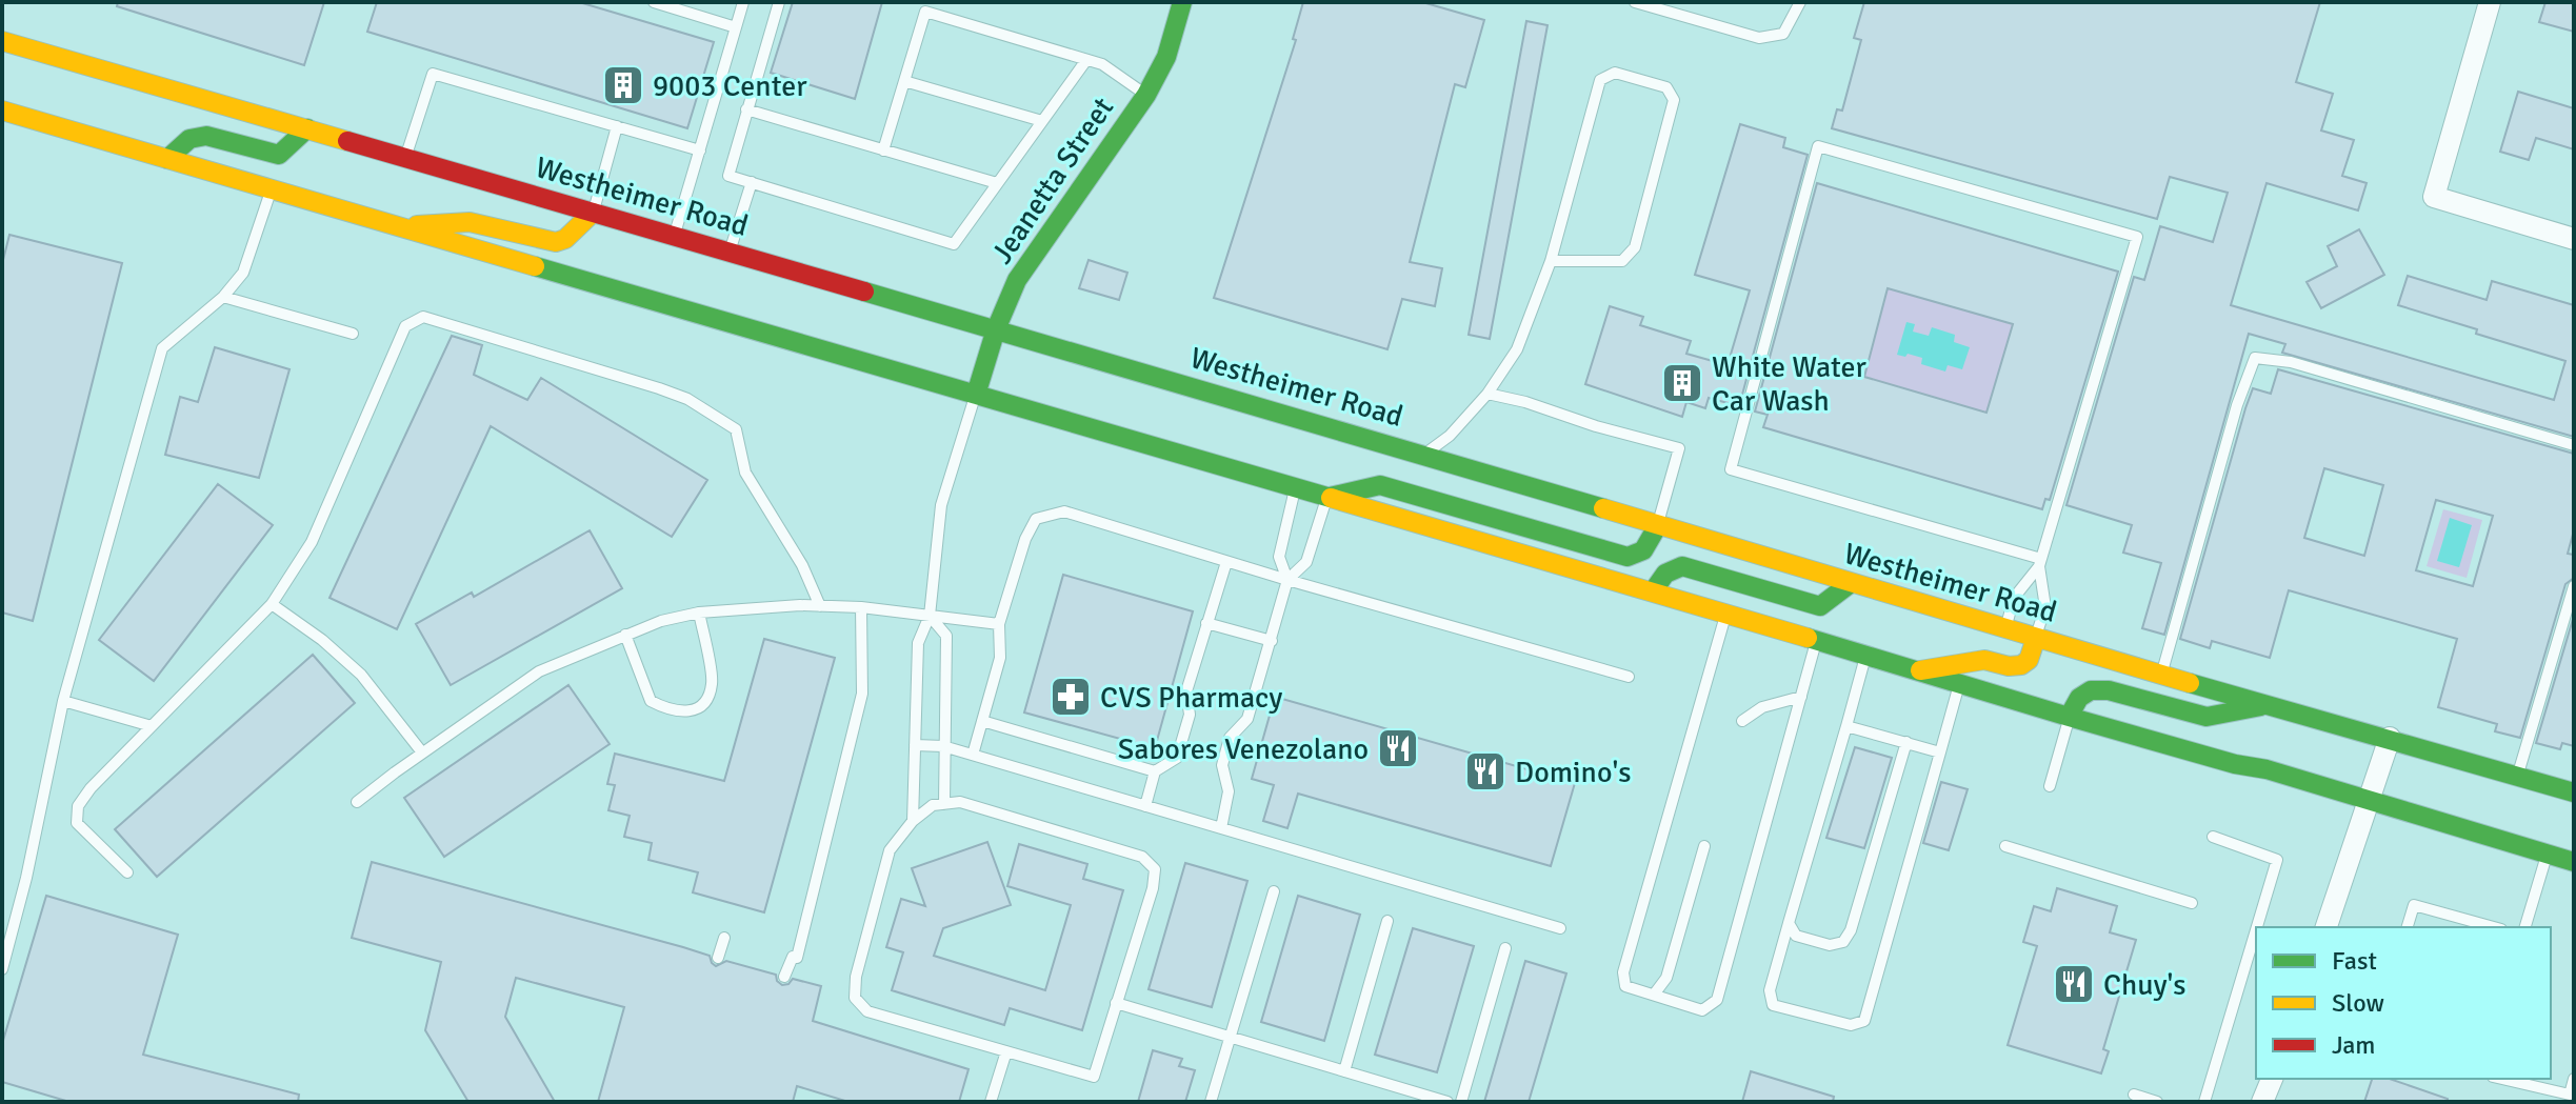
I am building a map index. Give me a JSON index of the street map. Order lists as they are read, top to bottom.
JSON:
{
  "streets": {
    "main road": ["Jeanetta Street", "Westheimer Road"]
  },
  "crossings": [
    ["Jeanetta Street", "Westheimer Road"]
  ],
  "places": {
    "building": ["9003 Center", "White Water Car Wash"],
    "pharmacy": ["CVS Pharmacy"],
    "restaurant": ["Sabores Venezolano", "Domino's", "Chuy's"]
  },
  "legend": ["Fast", "Slow", "Jam"]
}
